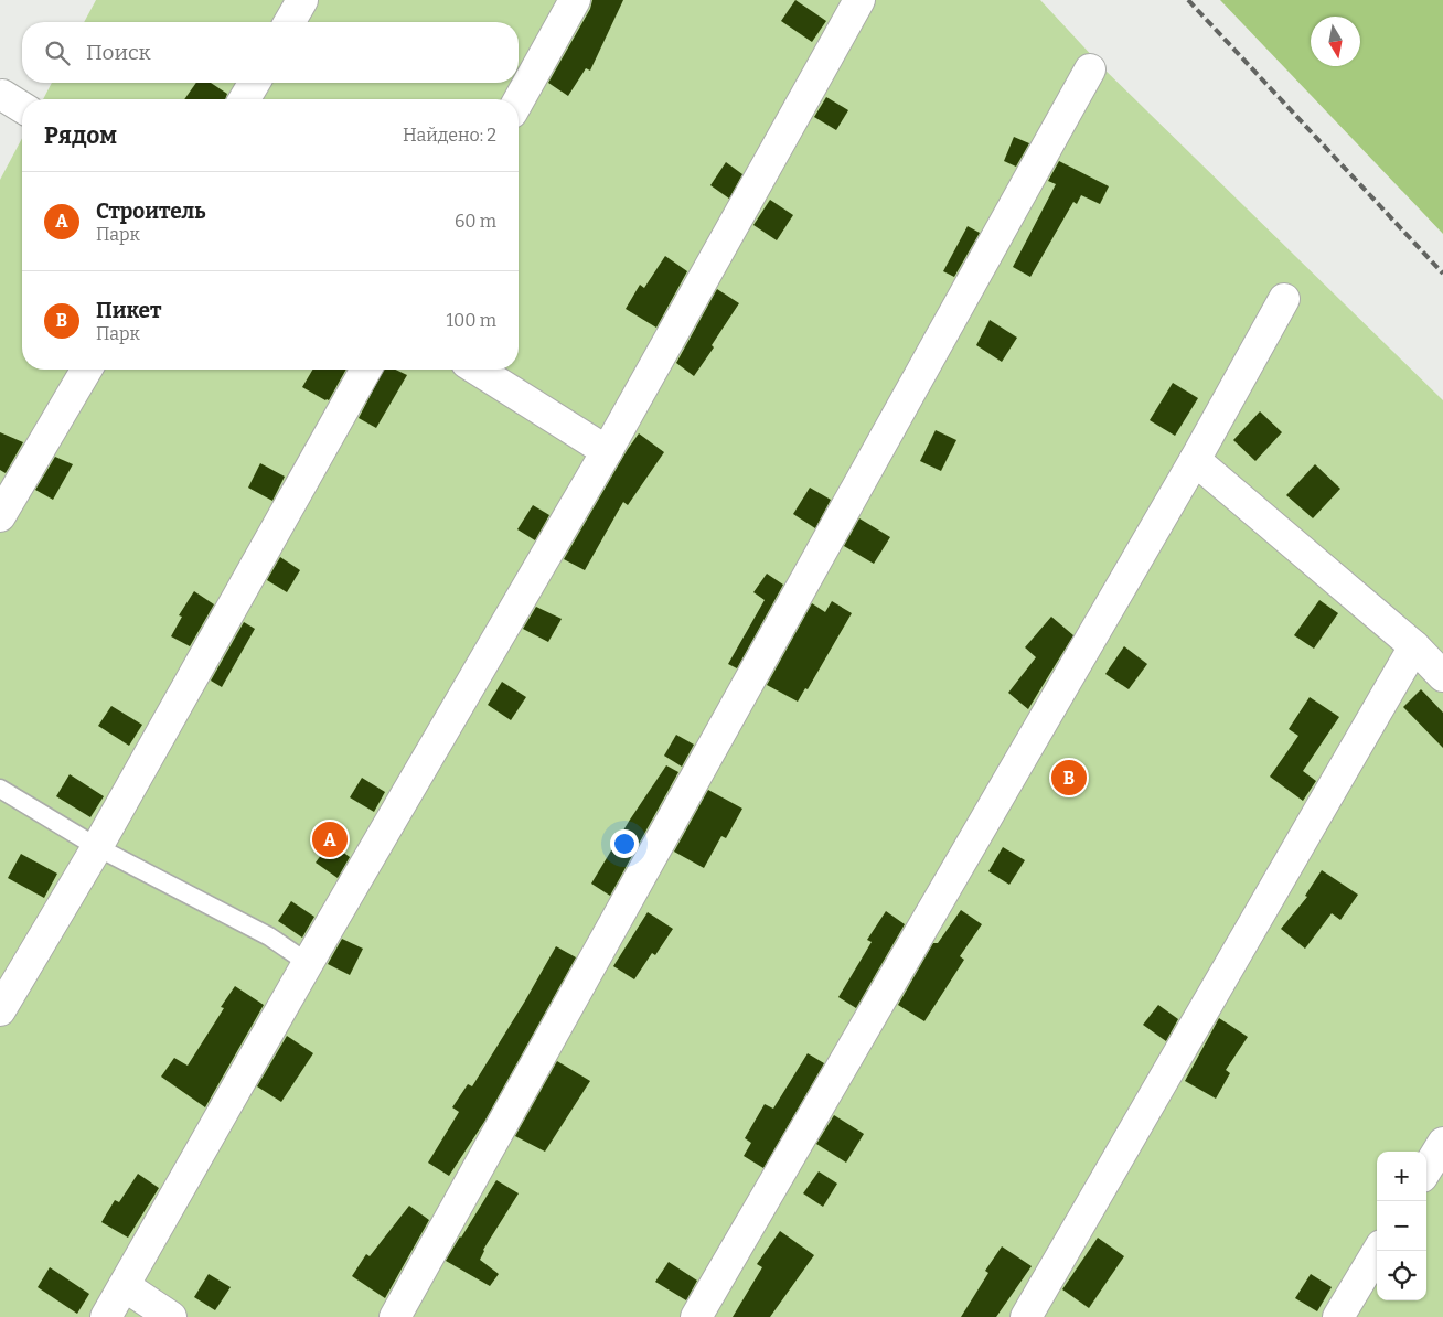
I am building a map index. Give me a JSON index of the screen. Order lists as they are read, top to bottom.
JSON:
{
  "north": "bottom",
  "page": {
    "search": "Поиск",
    "heading": ["Рядом", "Найдено: 2"],
    "list": [
      {
        "mark": "A",
        "name": "Строитель",
        "note": "Парк",
        "value": "60 m"
      },
      {
        "mark": "B",
        "name": "Пикет",
        "note": "Парк",
        "value": "100 m"
      }
    ],
    "pins": ["B", "A"],
    "map_buttons": ["+", "−"]
  }
}
